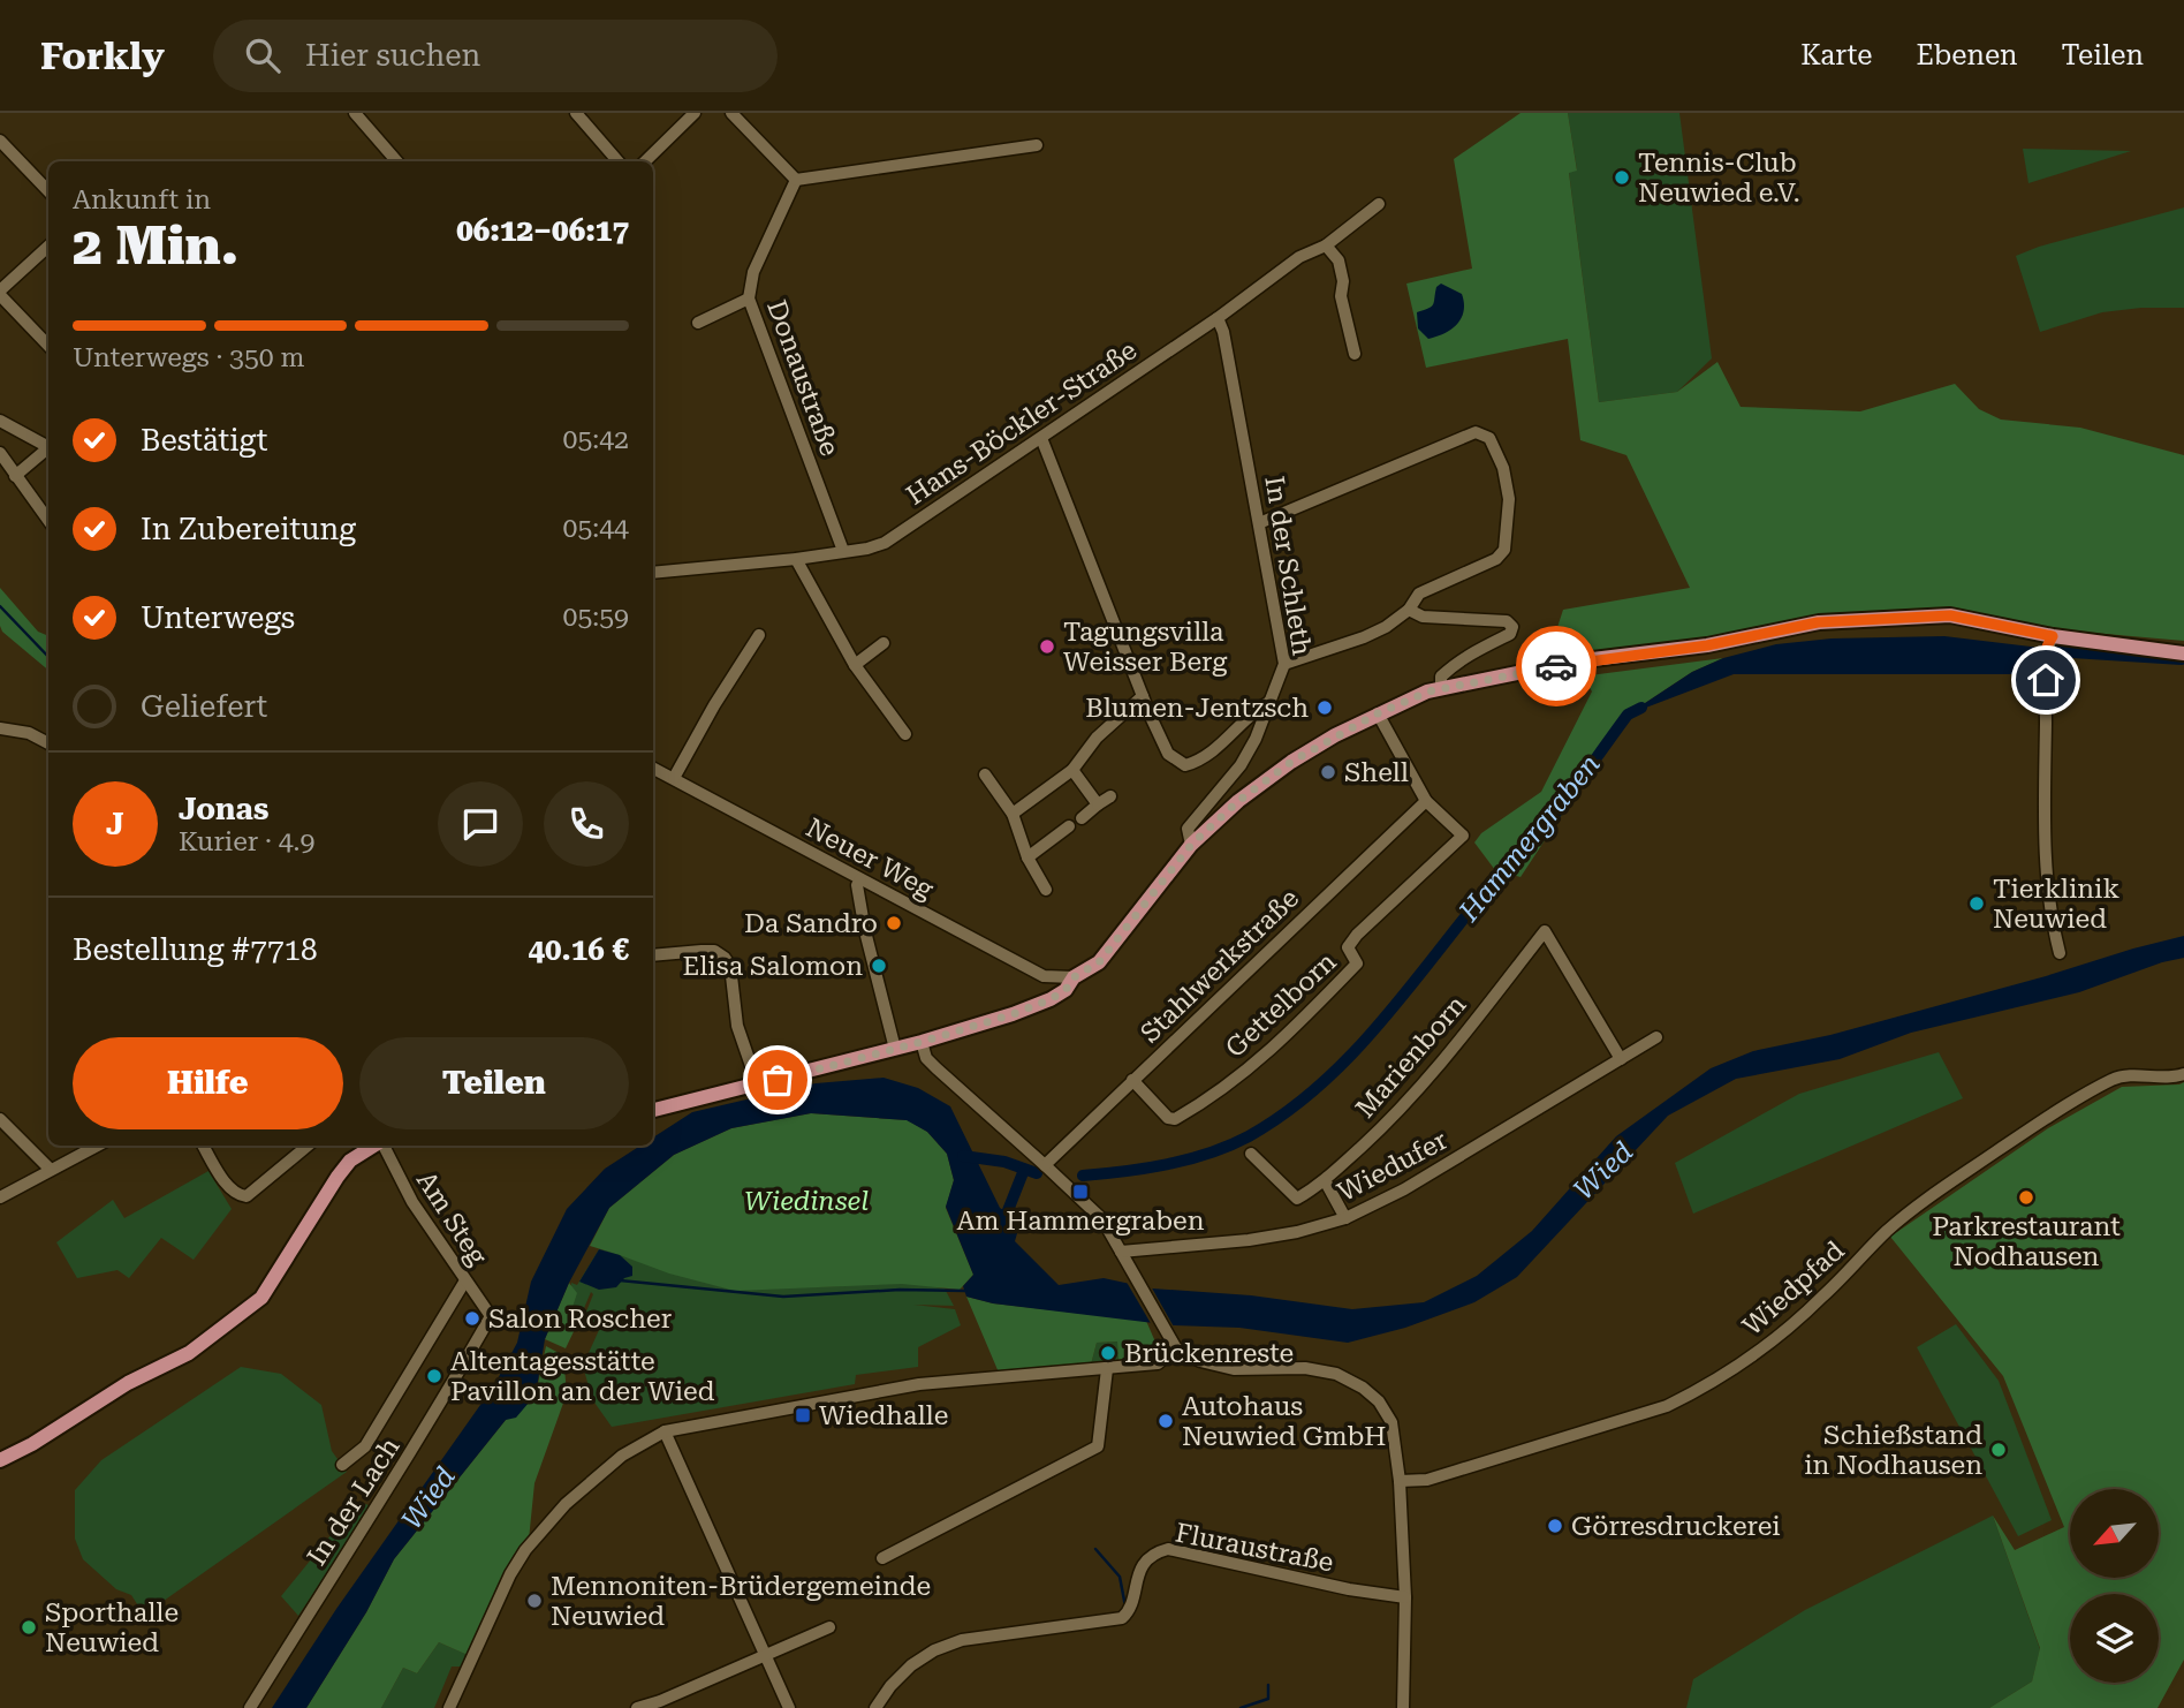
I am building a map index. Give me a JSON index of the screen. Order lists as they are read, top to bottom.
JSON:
{
  "streets": {
    "street": [
      "Donaustraße",
      "Hans-Böckler-Straße",
      "In der Schleth",
      "Neuer Weg",
      "Stahlwerkstraße",
      "Gettelborn",
      "Marienborn",
      "Wiedufer",
      "Am Steg",
      "Wiedpfad",
      "In der Lach",
      "Fluraustraße"
    ]
  },
  "crossings": [
    ["Donaustraße", "Hans-Böckler-Straße"],
    ["Hans-Böckler-Straße", "In der Schleth"],
    ["Stahlwerkstraße", "Gettelborn"],
    ["Marienborn", "Wiedufer"],
    ["Am Steg", "In der Lach"]
  ],
  "water": ["Hammergraben", "Wied"],
  "parks": ["Wiedinsel"],
  "places": {
    "other": [
      "Tennis-Club Neuwied e.V.",
      "Tagungsvilla Weisser Berg",
      "Blumen-Jentzsch",
      "Shell",
      "Tierklinik Neuwied",
      "Da Sandro",
      "Elisa Salomon",
      "Parkrestaurant Nodhausen",
      "Salon Roscher",
      "Brückenreste",
      "Altentagesstätte Pavillon an der Wied",
      "Autohaus Neuwied GmbH",
      "Schießstand in Nodhausen",
      "Görresdruckerei",
      "Mennoniten-Brüdergemeinde Neuwied",
      "Sporthalle Neuwied"
    ],
    "transit": ["Am Hammergraben", "Wiedhalle"]
  },
  "north": "bottom left",
  "page": {
    "header": "Forkly",
    "search": "Hier suchen",
    "nav": ["Karte", "Ebenen", "Teilen"],
    "heading": ["2 Min.", "Ankunft in", "06:12–06:17"],
    "panel": [
      "Jonas",
      "Kurier · 4.9",
      "Bestellung #7718",
      "40.16 €"
    ],
    "bar": "Unterwegs · 350 m",
    "list": [
      ["Bestätigt", "05:42"],
      ["In Zubereitung", "05:44"],
      ["Unterwegs", "05:59"],
      "Geliefert"
    ],
    "round": "J",
    "buttons": ["Hilfe", "Teilen"]
  }
}
